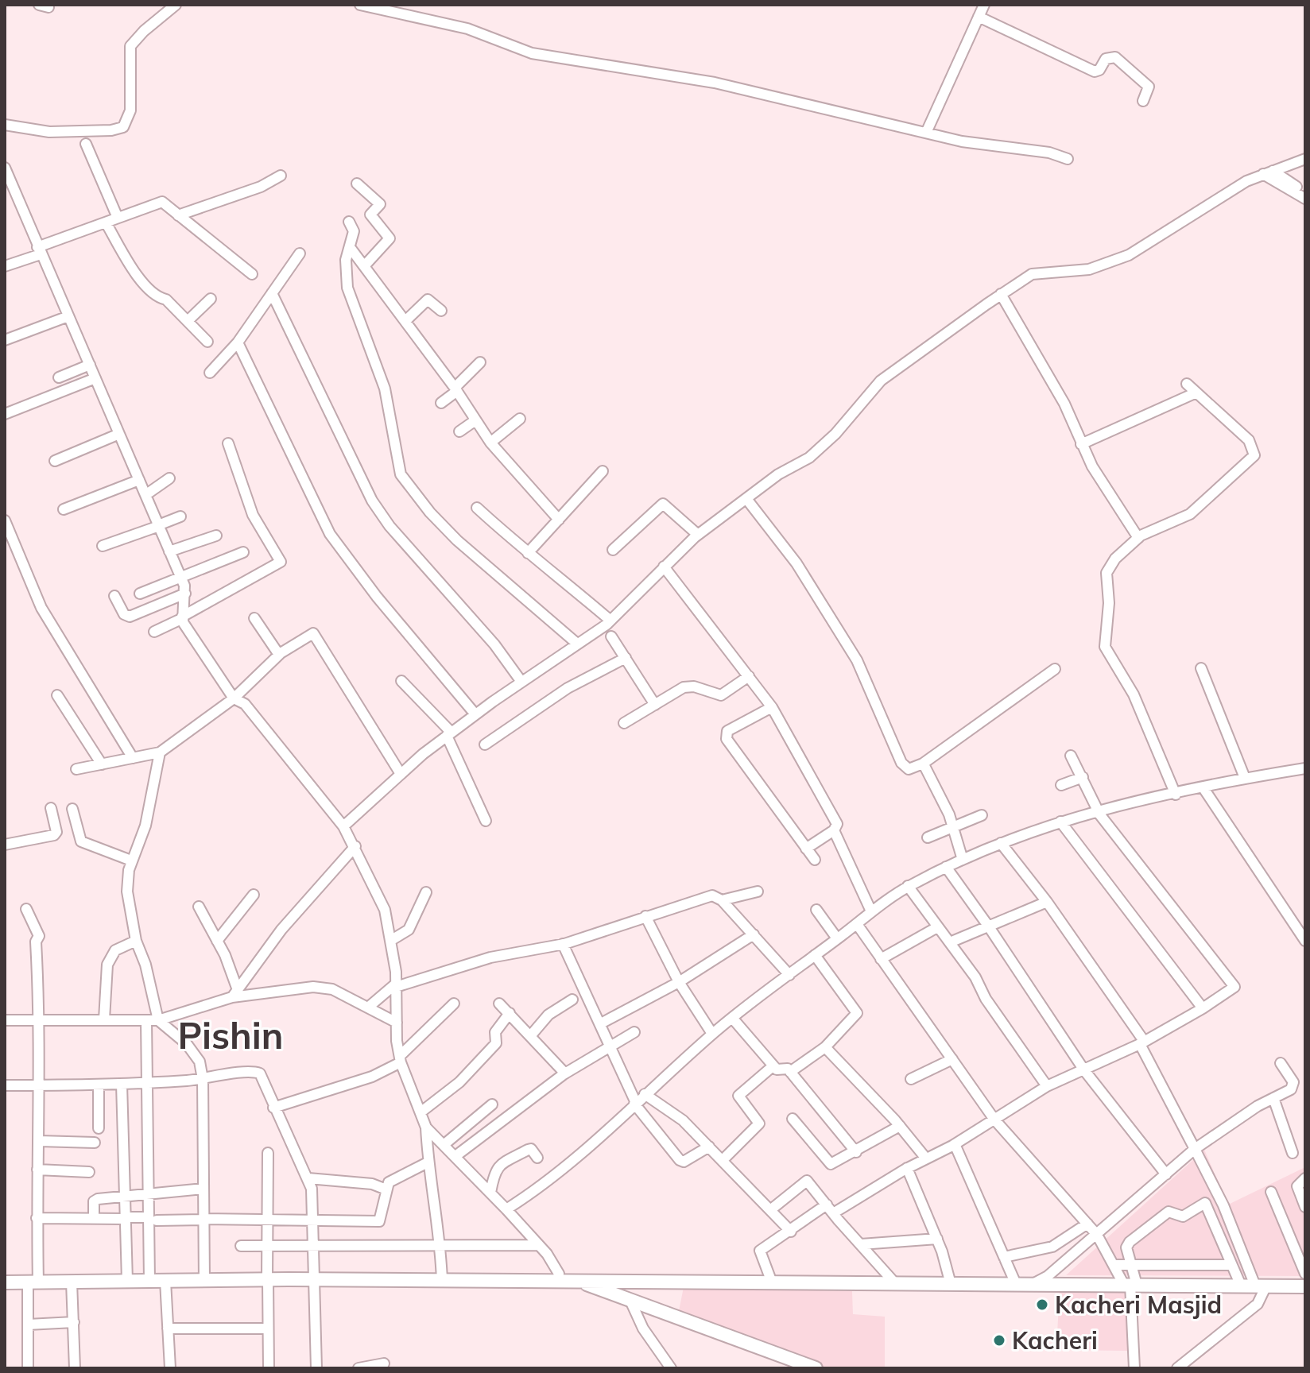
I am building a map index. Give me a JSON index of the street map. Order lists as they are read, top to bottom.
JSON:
{
  "districts": ["Pishin"],
  "places": ["Kacheri Masjid", "Kacheri"]
}
